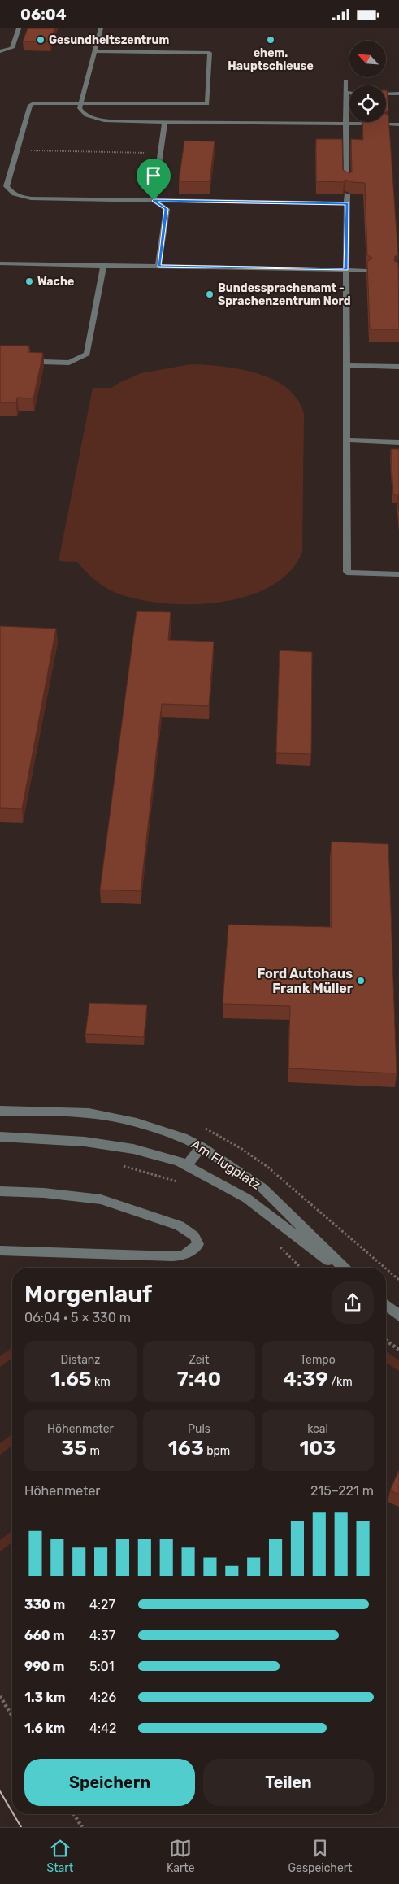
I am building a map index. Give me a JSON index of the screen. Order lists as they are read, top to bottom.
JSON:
{
  "streets": {
    "street": ["Am Flugplatz"]
  },
  "places": [
    "Gesundheitszentrum",
    "ehem. Hauptschleuse",
    "Wache",
    "Bundessprachenamt - Sprachenzentrum Nord",
    "Ford Autohaus Frank Müller"
  ],
  "north": "top left",
  "page": {
    "status": "06:04",
    "heading": ["Morgenlauf", "06:04 · 5 × 330 m"],
    "stats": [
      ["Distanz", "1.65 km"],
      ["Zeit", "7:40"],
      ["Tempo", "4:39 /km"],
      ["Höhenmeter", "35 m"],
      ["Puls", "163 bpm"],
      ["kcal", "103"]
    ],
    "chart": ["Höhenmeter", "215–221 m"],
    "list": [
      {
        "name": "330 m",
        "note": "4:27"
      },
      {
        "name": "660 m",
        "note": "4:37"
      },
      {
        "name": "990 m",
        "note": "5:01"
      },
      {
        "name": "1.3 km",
        "note": "4:26"
      },
      {
        "name": "1.6 km",
        "note": "4:42"
      }
    ],
    "buttons": ["Speichern", "Teilen"],
    "tabs": ["Start", "Karte", "Gespeichert"]
  }
}
